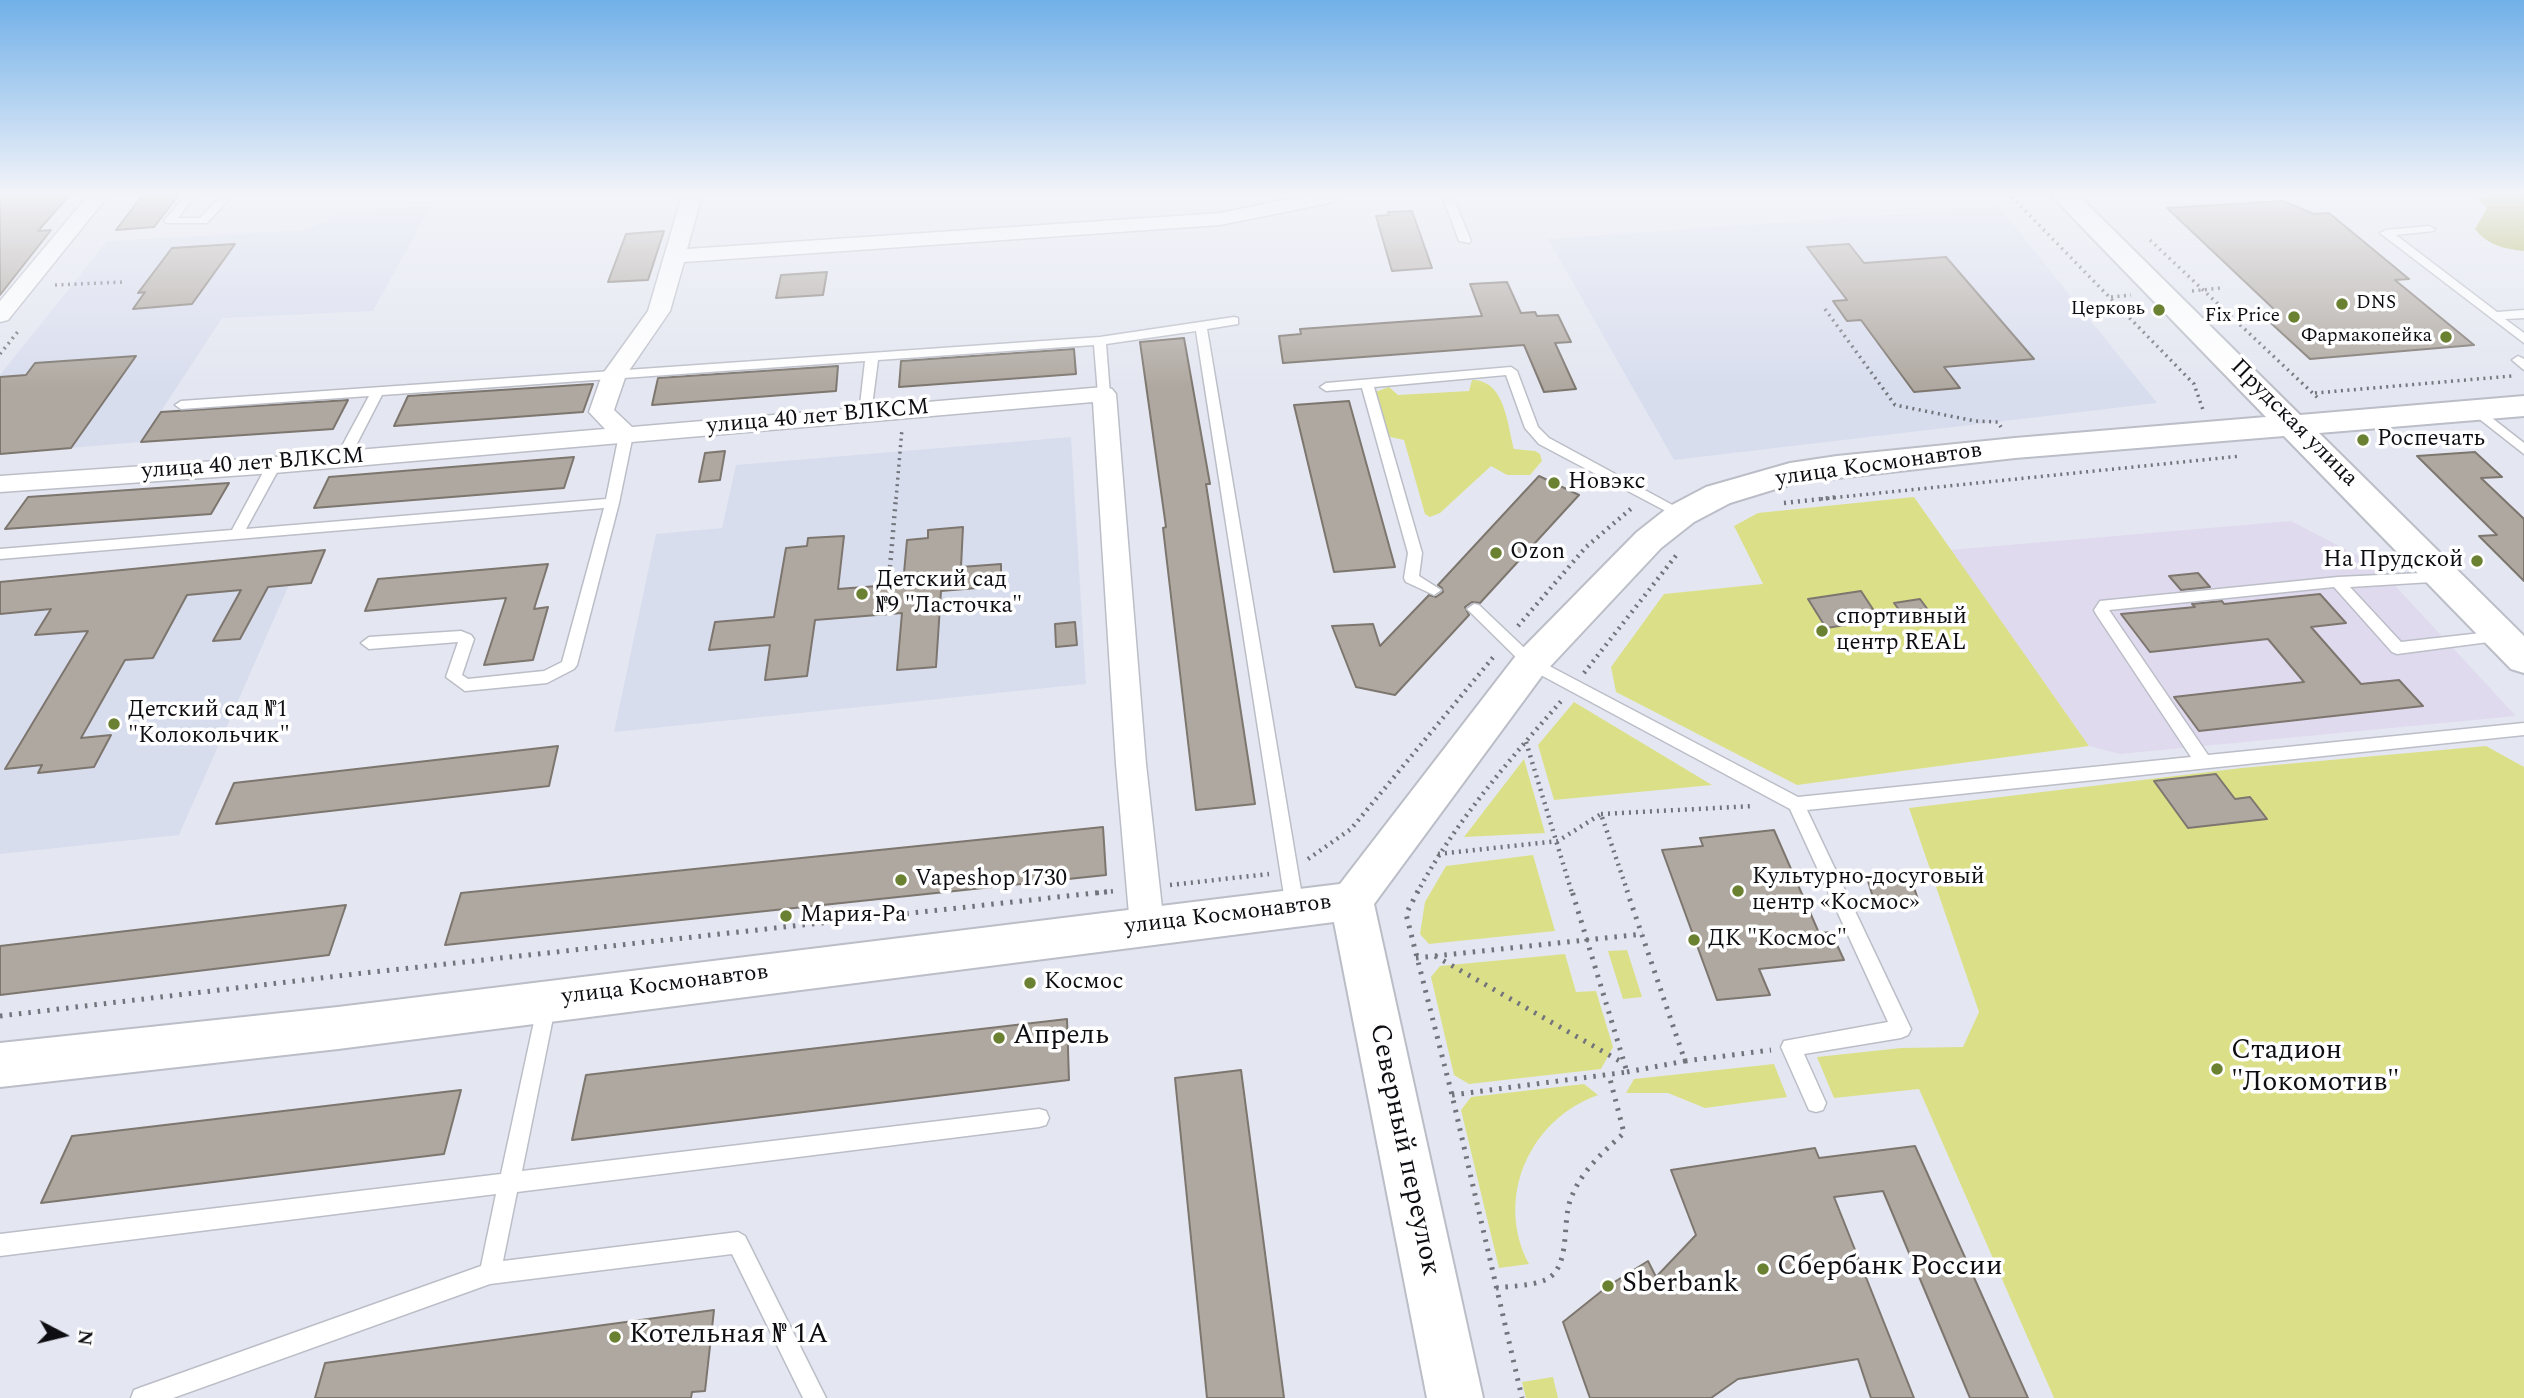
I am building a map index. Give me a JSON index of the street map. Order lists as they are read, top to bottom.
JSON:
{
  "streets": {
    "street": [
      "улица 40 лет ВЛКСМ",
      "Прудская улица",
      "улица Космонавтов",
      "Северный переулок"
    ]
  },
  "crossings": [
    ["Прудская улица", "улица Космонавтов"],
    ["улица Космонавтов", "Северный переулок"]
  ],
  "places": [
    "DNS",
    "Церковь",
    "Fix Price",
    "Фармакопейка",
    "Роспечать",
    "Новэкс",
    "Ozon",
    "На Прудской",
    "Детский сад №9 \"Ласточка\"",
    "спортивный центр REAL",
    "Детский сад №1 \"Колокольчик\"",
    "Vapeshop 1730",
    "Культурно-досуговый центр «Космос»",
    "Мария-Ра",
    "ДК \"Космос\"",
    "Космос",
    "Апрель",
    "Стадион \"Локомотив\"",
    "Сбербанк России",
    "Sberbank",
    "Котельная № 1А"
  ],
  "north": "right"
}
